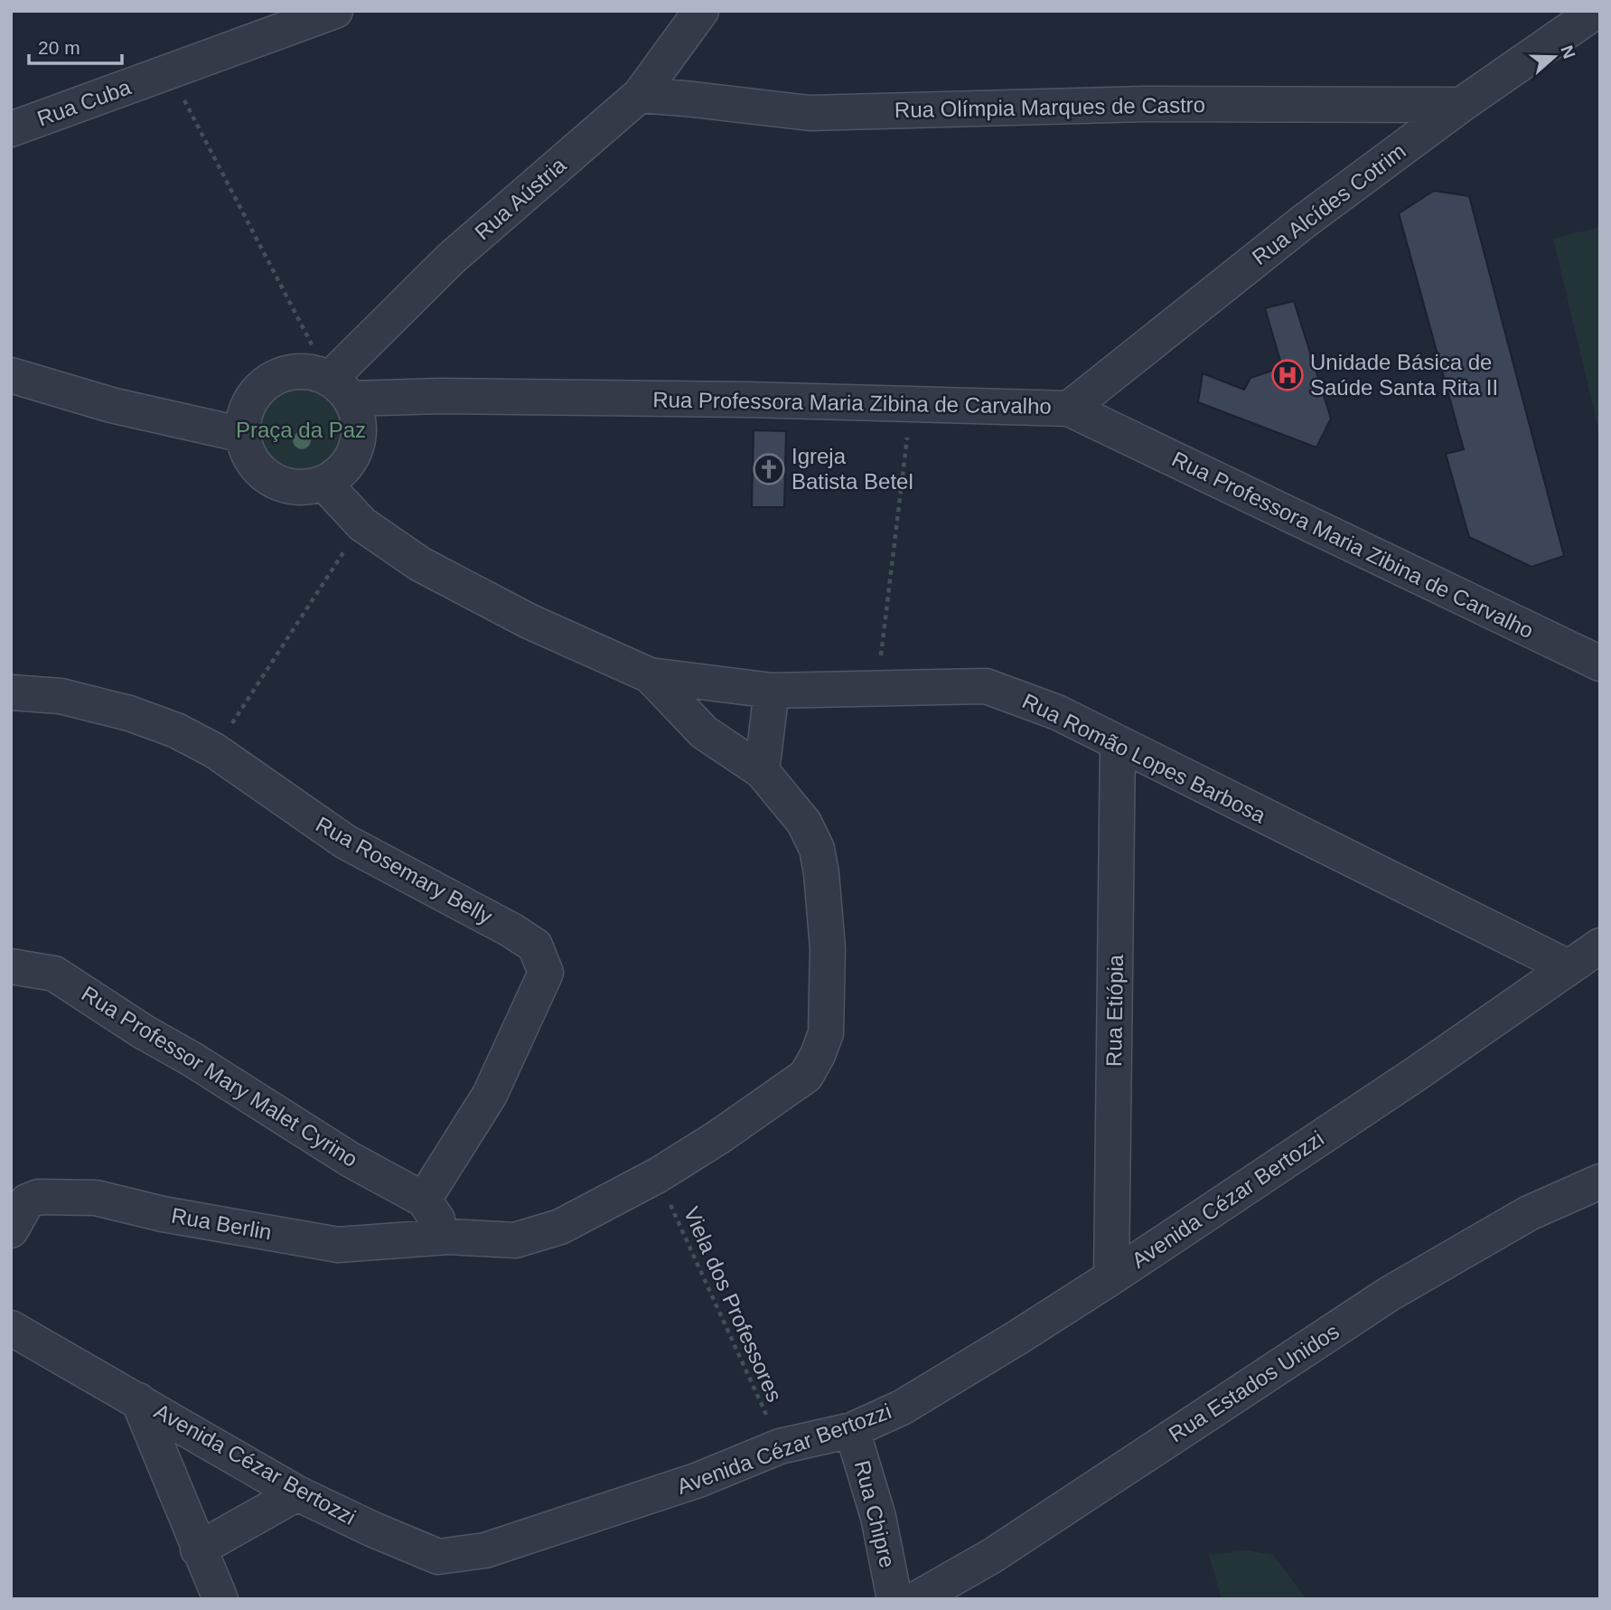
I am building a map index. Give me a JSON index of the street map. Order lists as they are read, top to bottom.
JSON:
{
  "streets": {
    "street": [
      "Rua Cuba",
      "Rua Olímpia Marques de Castro",
      "Rua Aústria",
      "Rua Alcídes Cotrim",
      "Rua Professora Maria Zibina de Carvalho",
      "Rua Romão Lopes Barbosa",
      "Rua Rosemary Belly",
      "Rua Etiópia",
      "Rua Professor Mary Malet Cyrino",
      "Avenida Cézar Bertozzi",
      "Rua Berlin",
      "Rua Estados Unidos",
      "Rua Chipre"
    ],
    "path": ["Viela dos Professores"]
  },
  "crossings": [
    ["Rua Olímpia Marques de Castro", "Rua Aústria"],
    ["Rua Olímpia Marques de Castro", "Rua Alcídes Cotrim"],
    ["Rua Aústria", "Rua Professora Maria Zibina de Carvalho"],
    ["Rua Alcídes Cotrim", "Rua Professora Maria Zibina de Carvalho"],
    ["Rua Romão Lopes Barbosa", "Rua Etiópia"],
    ["Rua Romão Lopes Barbosa", "Avenida Cézar Bertozzi"],
    ["Rua Romão Lopes Barbosa", "Rua Berlin"],
    ["Rua Rosemary Belly", "Rua Professor Mary Malet Cyrino"],
    ["Rua Etiópia", "Avenida Cézar Bertozzi"],
    ["Avenida Cézar Bertozzi", "Viela dos Professores"],
    ["Avenida Cézar Bertozzi", "Rua Chipre"],
    ["Rua Berlin", "Viela dos Professores"]
  ],
  "parks": ["Praça da Paz"],
  "places": {
    "hospital": ["Unidade Básica de Saúde Santa Rita II"],
    "church": ["Igreja Batista Betel"]
  },
  "scale_bar": "20 m",
  "north": "right"
}
